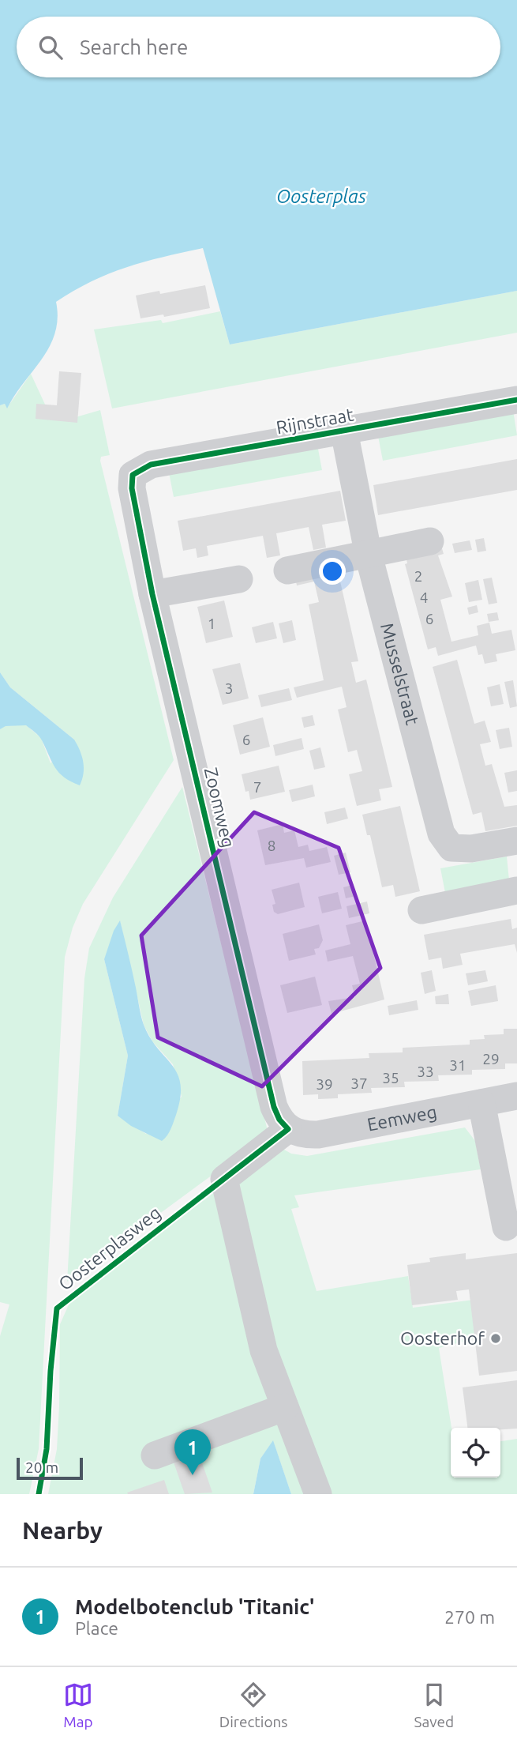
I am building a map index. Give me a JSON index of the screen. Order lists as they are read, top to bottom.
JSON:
{
  "streets": {
    "street": [
      "Rijnstraat",
      "Musselstraat",
      "Zoomweg",
      "Eemweg"
    ],
    "cycle path": ["Oosterplasweg"]
  },
  "crossings": [
    ["Rijnstraat", "Musselstraat"],
    ["Rijnstraat", "Zoomweg"],
    ["Zoomweg", "Eemweg"]
  ],
  "water": ["Oosterplas"],
  "places": ["Oosterhof"],
  "house_numbers": [
    "2",
    "4",
    "6",
    "1",
    "3",
    "6",
    "7",
    "8",
    "29",
    "31",
    "33",
    "35",
    "37",
    "39"
  ],
  "scale_bar": "20 m",
  "page": {
    "search": "Search here",
    "pins": "1",
    "scale": "20 m",
    "heading": "Nearby",
    "list": [
      {
        "mark": "1",
        "name": "Modelbotenclub 'Titanic'",
        "note": "Place",
        "value": "270 m"
      }
    ],
    "nav": ["Map", "Directions", "Saved"]
  }
}
